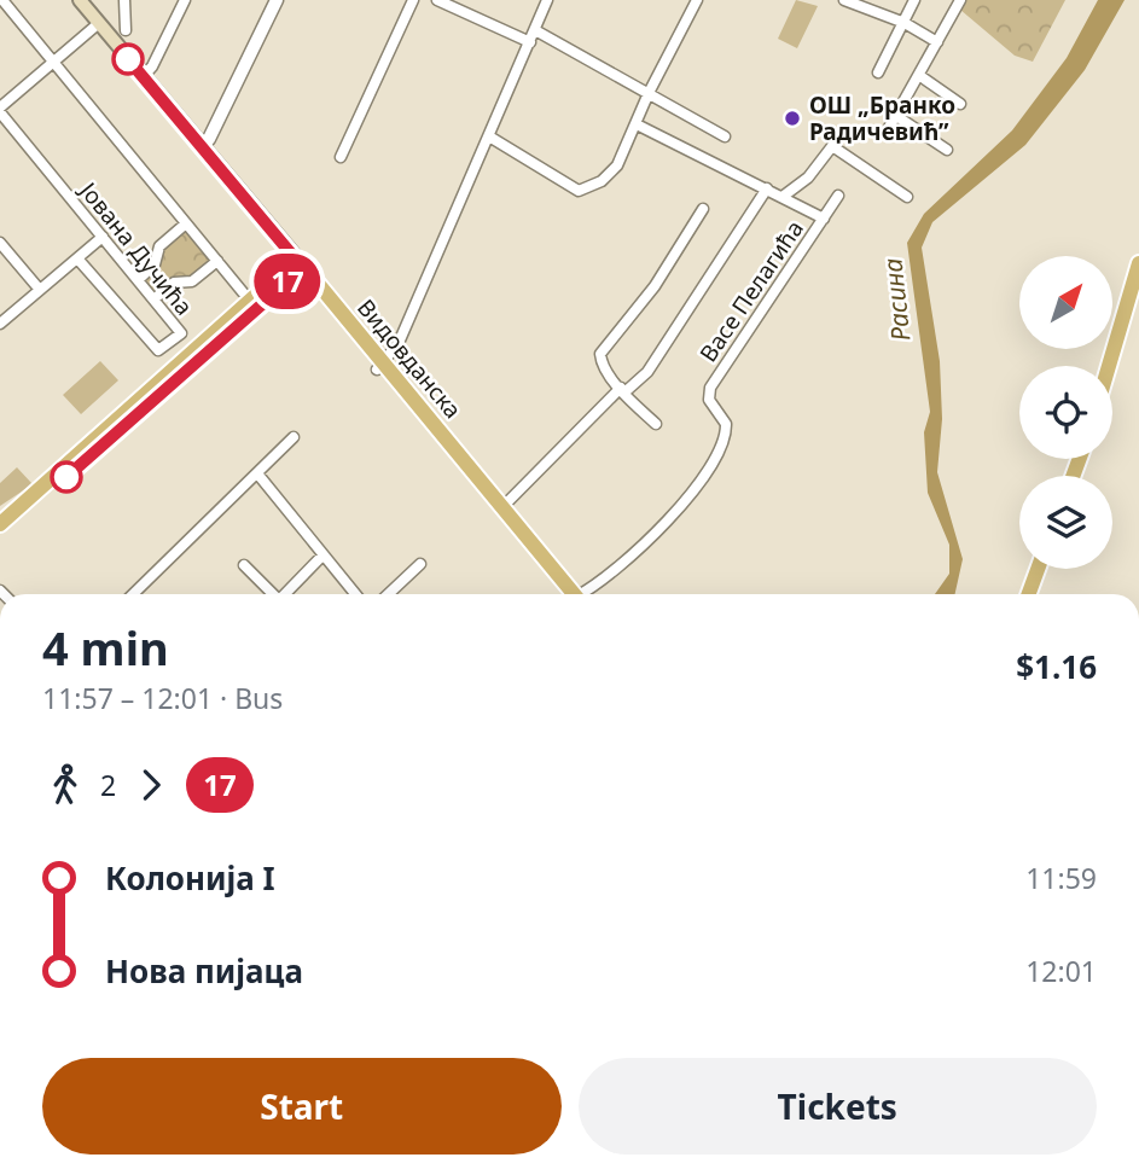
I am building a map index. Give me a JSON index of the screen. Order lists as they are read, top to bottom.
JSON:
{
  "streets": {
    "main road": ["Видовданска"],
    "street": ["Јована Дучића", "Васе Пелагића"]
  },
  "water": ["Расина"],
  "places": ["ОШ „Бранко Радичевић”"],
  "lines": ["bus line 17"],
  "north": "top right",
  "page": {
    "on_map": "17",
    "heading": ["4 min", "11:57 – 12:01 · Bus", "$1.16"],
    "legs": ["2", "17"],
    "list": [
      {
        "name": "Колонија I",
        "value": "11:59"
      },
      {
        "name": "Нова пијаца",
        "value": "12:01"
      }
    ],
    "buttons": ["Start", "Tickets"]
  }
}
